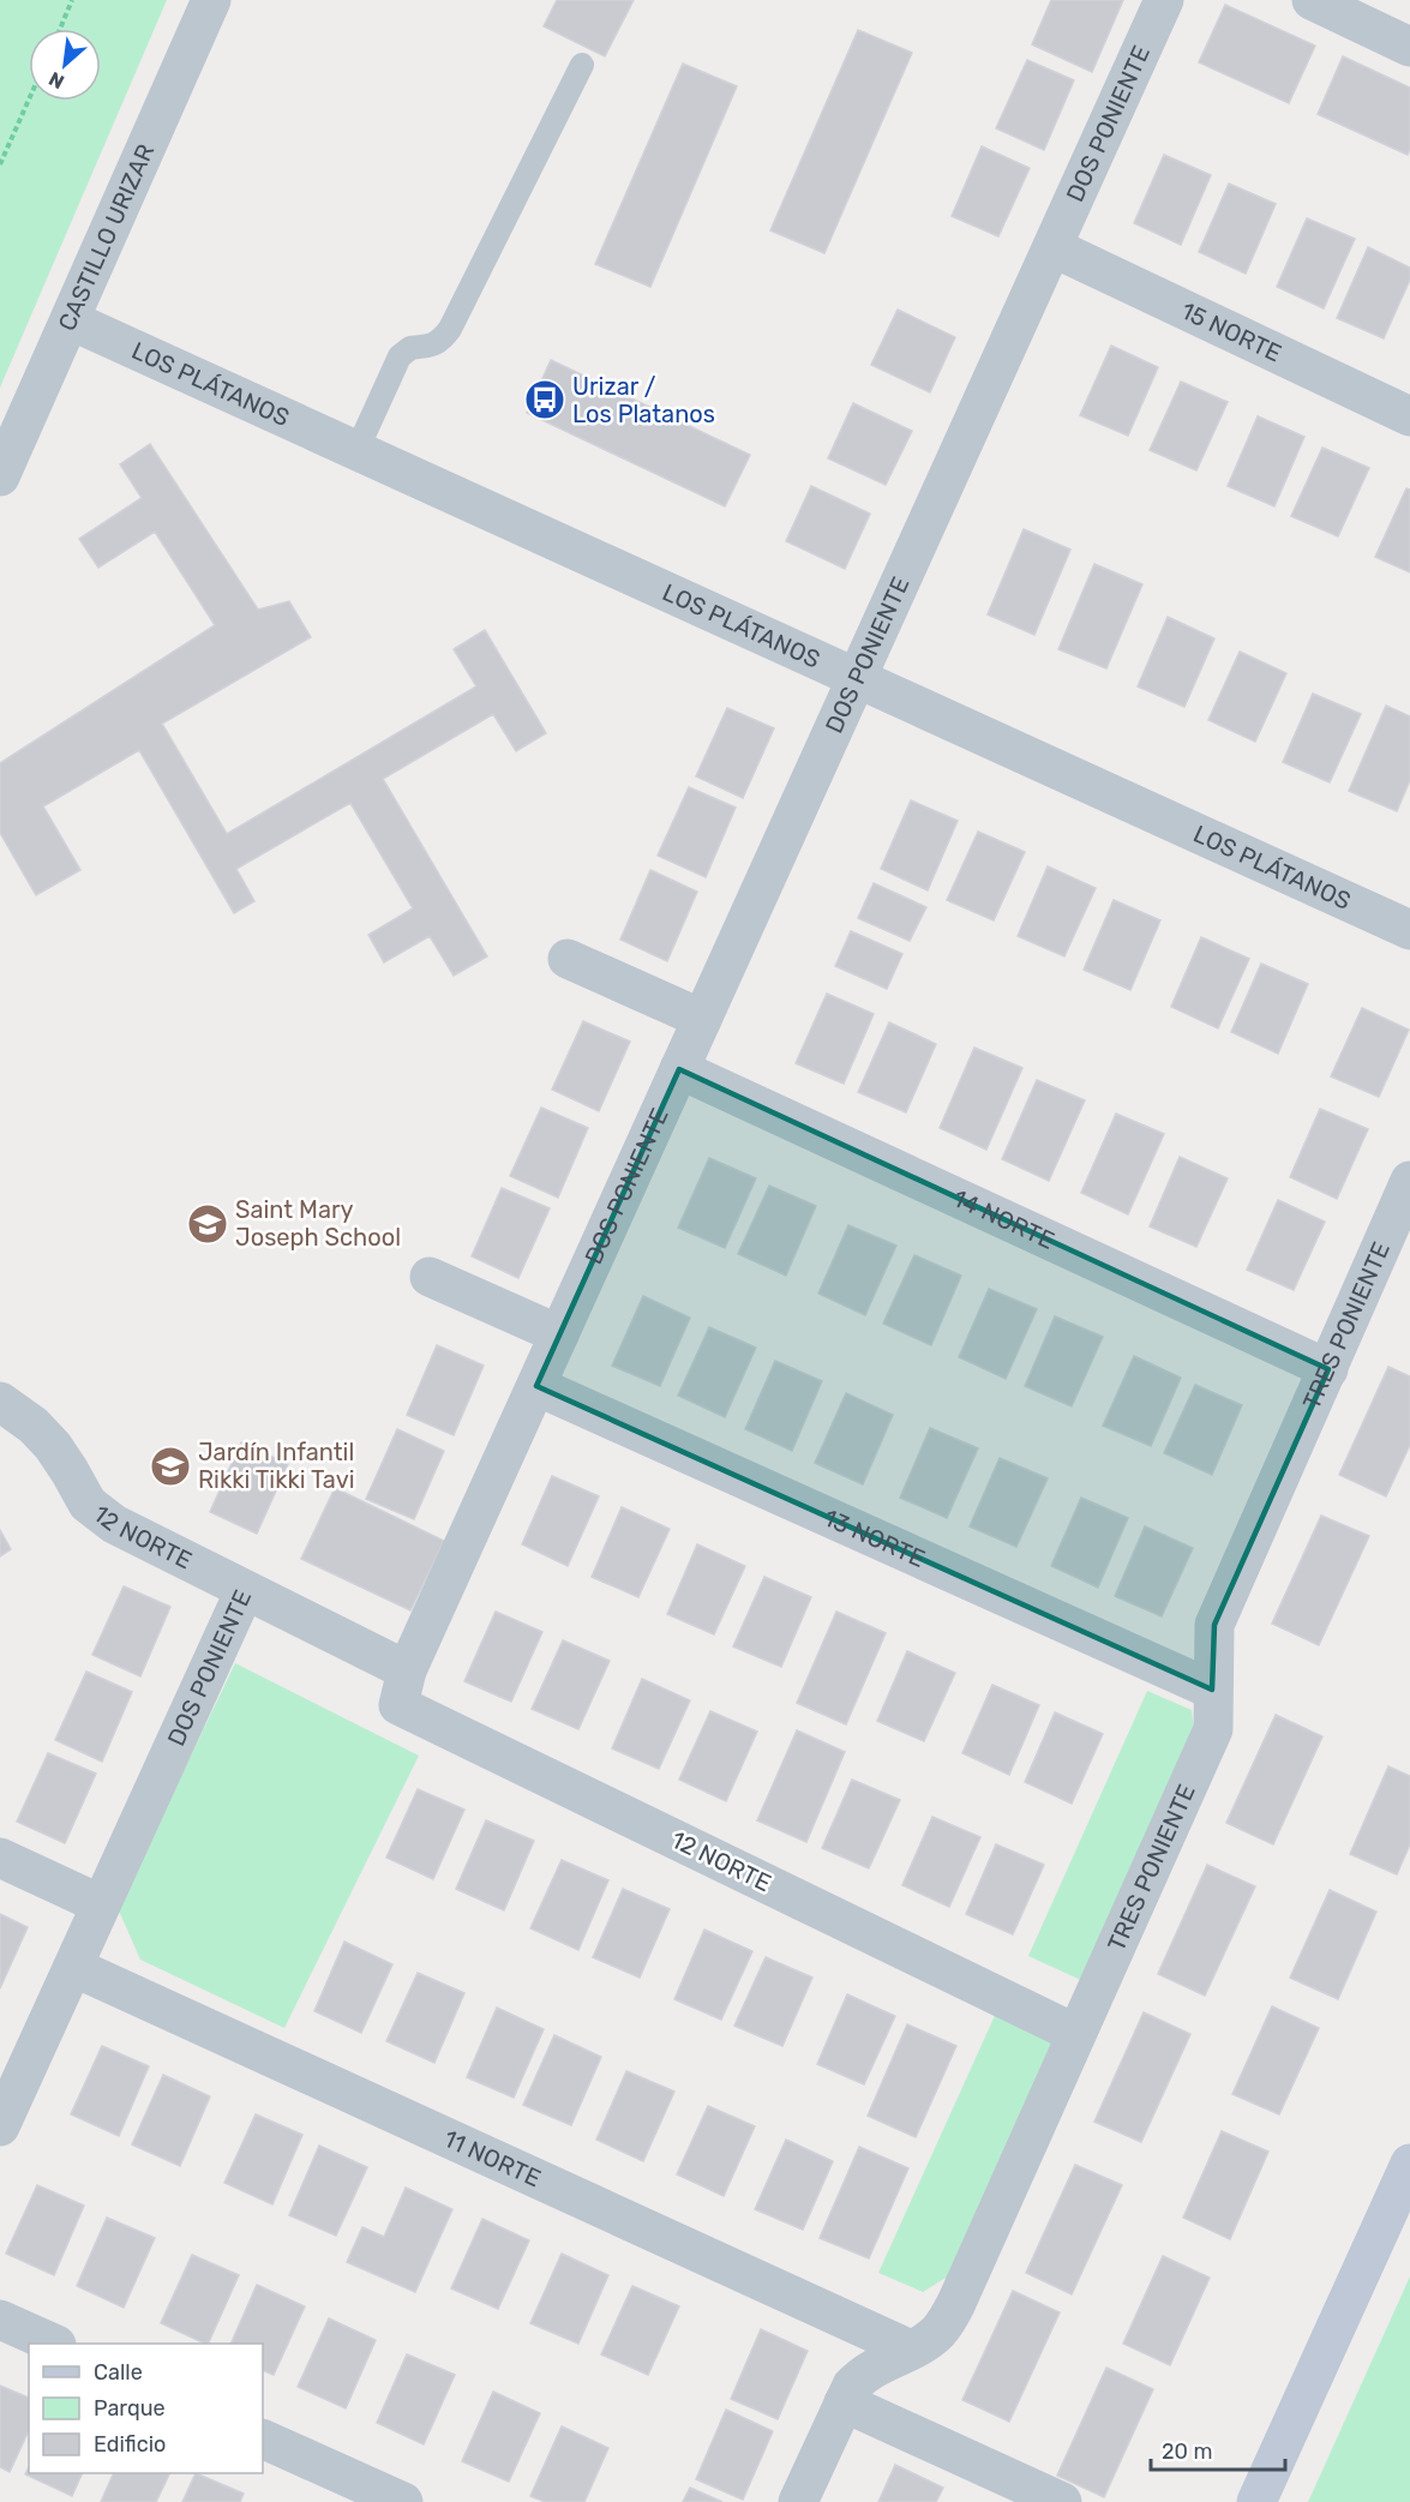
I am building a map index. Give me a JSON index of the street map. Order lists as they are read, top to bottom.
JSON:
{
  "streets": {
    "street": [
      "DOS PONIENTE",
      "CASTILLO URIZAR",
      "15 NORTE",
      "LOS PLÁTANOS",
      "14 NORTE",
      "TRES PONIENTE",
      "12 NORTE",
      "13 NORTE",
      "11 NORTE"
    ]
  },
  "crossings": [
    ["DOS PONIENTE", "15 NORTE"],
    ["DOS PONIENTE", "LOS PLÁTANOS"],
    ["DOS PONIENTE", "14 NORTE"],
    ["DOS PONIENTE", "12 NORTE"],
    ["DOS PONIENTE", "13 NORTE"],
    ["DOS PONIENTE", "11 NORTE"],
    ["CASTILLO URIZAR", "LOS PLÁTANOS"],
    ["14 NORTE", "TRES PONIENTE"],
    ["TRES PONIENTE", "12 NORTE"],
    ["TRES PONIENTE", "13 NORTE"],
    ["TRES PONIENTE", "11 NORTE"]
  ],
  "places": {
    "bus stop": ["Urizar / Los Platanos"],
    "school or university": ["Saint Mary Joseph School", "Jardín Infantil Rikki Tikki Tavi"]
  },
  "legend": ["Calle", "Parque", "Edificio"],
  "scale_bar": "20 m",
  "north": "bottom left"
}
